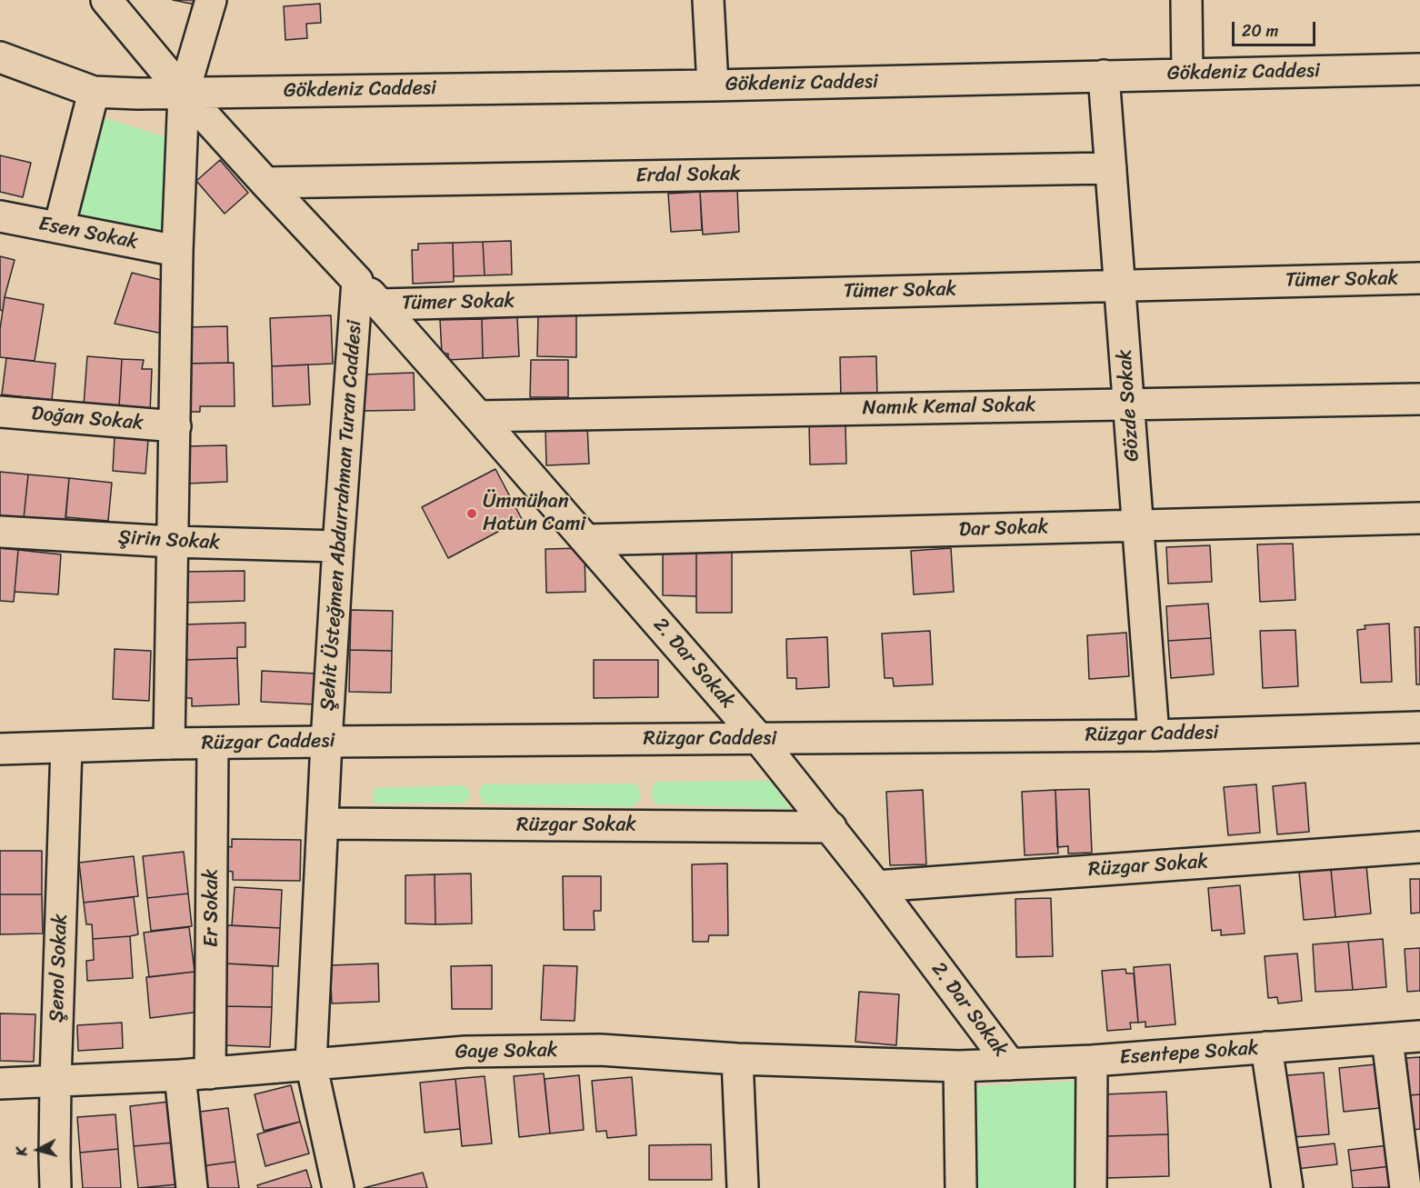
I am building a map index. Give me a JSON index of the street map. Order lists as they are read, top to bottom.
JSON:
{
  "streets": {
    "street": [
      "Gökdeniz Caddesi",
      "Erdal Sokak",
      "Esen Sokak",
      "Tümer Sokak",
      "Gözde Sokak",
      "Namık Kemal Sokak",
      "Doğan Sokak",
      "Şehit Üsteğmen Abdurrahman Turan Caddesi",
      "Dar Sokak",
      "Şirin Sokak",
      "2. Dar Sokak",
      "Rüzgar Caddesi",
      "Rüzgar Sokak",
      "Er Sokak",
      "Şenol Sokak",
      "Gaye Sokak",
      "Esentepe Sokak"
    ]
  },
  "crossings": [
    ["Gökdeniz Caddesi", "Gözde Sokak"],
    ["Erdal Sokak", "Gözde Sokak"],
    ["Tümer Sokak", "Gözde Sokak"],
    ["Tümer Sokak", "2. Dar Sokak"],
    ["Gözde Sokak", "Namık Kemal Sokak"],
    ["Gözde Sokak", "Dar Sokak"],
    ["Gözde Sokak", "Rüzgar Caddesi"],
    ["Namık Kemal Sokak", "2. Dar Sokak"],
    ["Şehit Üsteğmen Abdurrahman Turan Caddesi", "Şirin Sokak"],
    ["Şehit Üsteğmen Abdurrahman Turan Caddesi", "2. Dar Sokak"],
    ["Şehit Üsteğmen Abdurrahman Turan Caddesi", "Rüzgar Caddesi"],
    ["Şehit Üsteğmen Abdurrahman Turan Caddesi", "Rüzgar Sokak"],
    ["Şehit Üsteğmen Abdurrahman Turan Caddesi", "Gaye Sokak"],
    ["Dar Sokak", "2. Dar Sokak"],
    ["2. Dar Sokak", "Rüzgar Caddesi"],
    ["2. Dar Sokak", "Rüzgar Sokak"],
    ["2. Dar Sokak", "Esentepe Sokak"],
    ["Rüzgar Caddesi", "Er Sokak"],
    ["Rüzgar Caddesi", "Şenol Sokak"],
    ["Er Sokak", "Gaye Sokak"],
    ["Şenol Sokak", "Gaye Sokak"],
    ["Gaye Sokak", "Esentepe Sokak"]
  ],
  "places": ["Ümmühan Hatun Cami"],
  "scale_bar": "20 m",
  "north": "left"
}
